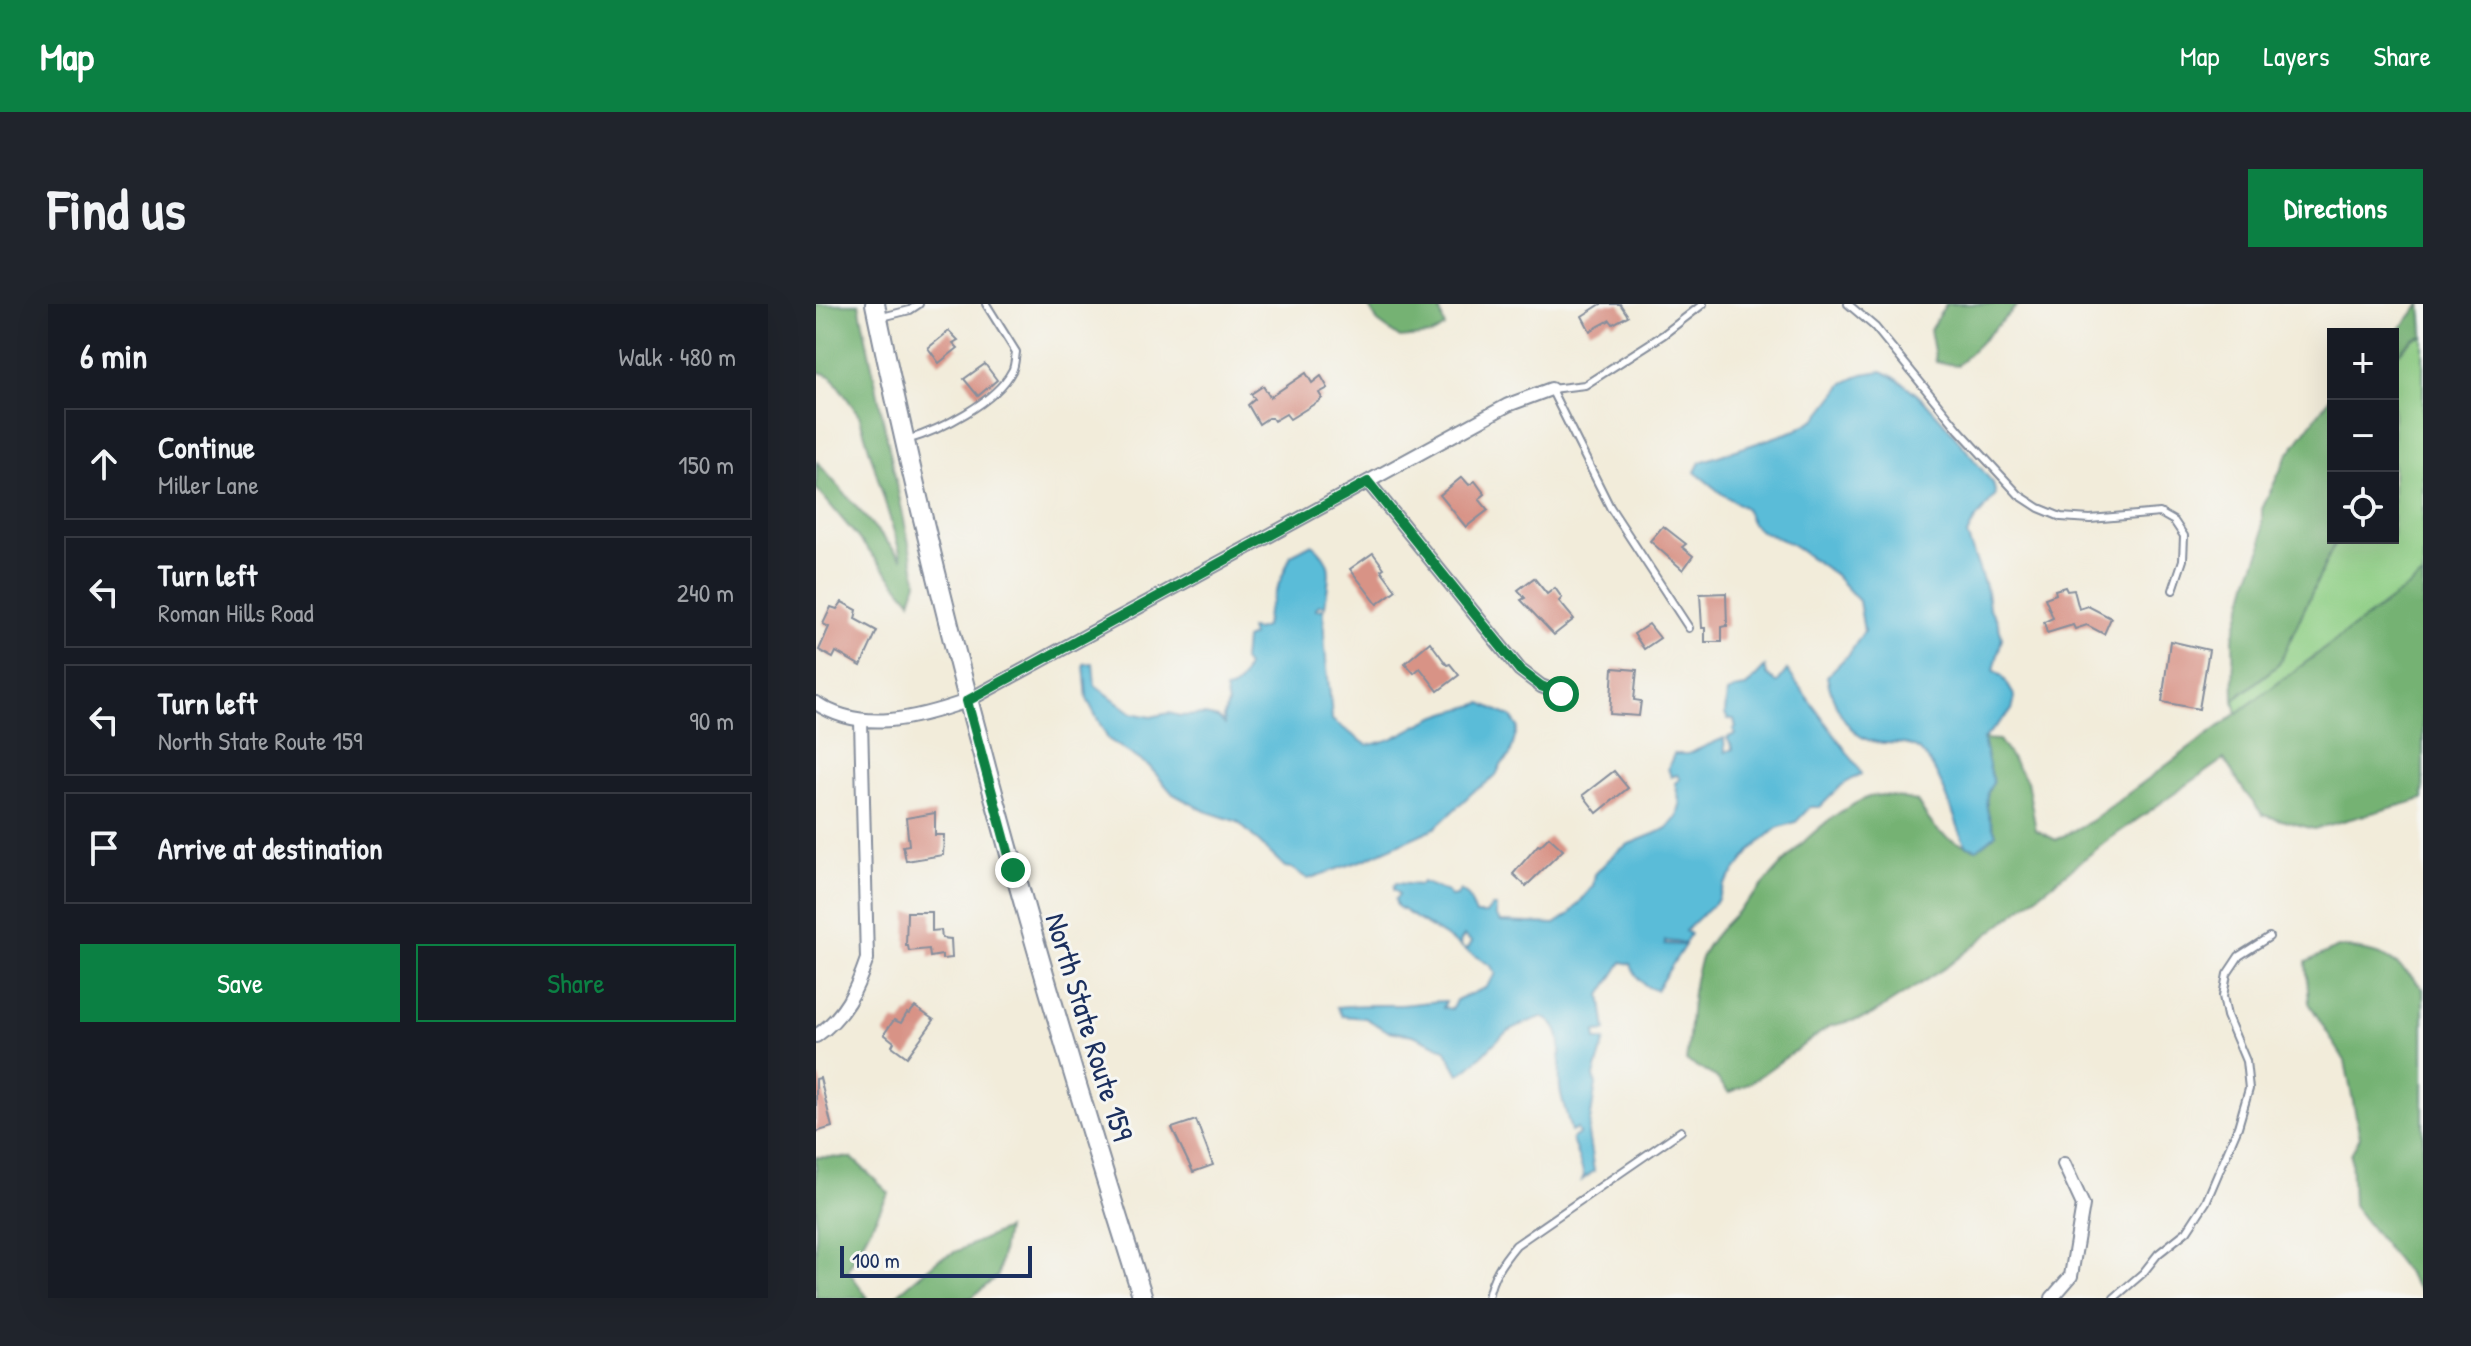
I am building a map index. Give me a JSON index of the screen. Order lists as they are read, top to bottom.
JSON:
{
  "streets": {
    "main road": ["North State Route 159"]
  },
  "scale_bar": "100 m",
  "page": {
    "header": "Map",
    "nav": ["Map", "Layers", "Share"],
    "buttons": [
      "Directions",
      ["Save", "Share"]
    ],
    "title": "Find us",
    "heading": ["6 min", "Walk · 480 m"],
    "map_buttons": ["+", "−"],
    "list": [
      ["Continue", "Miller Lane", "150 m"],
      ["Turn left", "Roman Hills Road", "240 m"],
      ["Turn left", "North State Route 159", "90 m"],
      "Arrive at destination"
    ],
    "scale": "100 m"
  }
}
